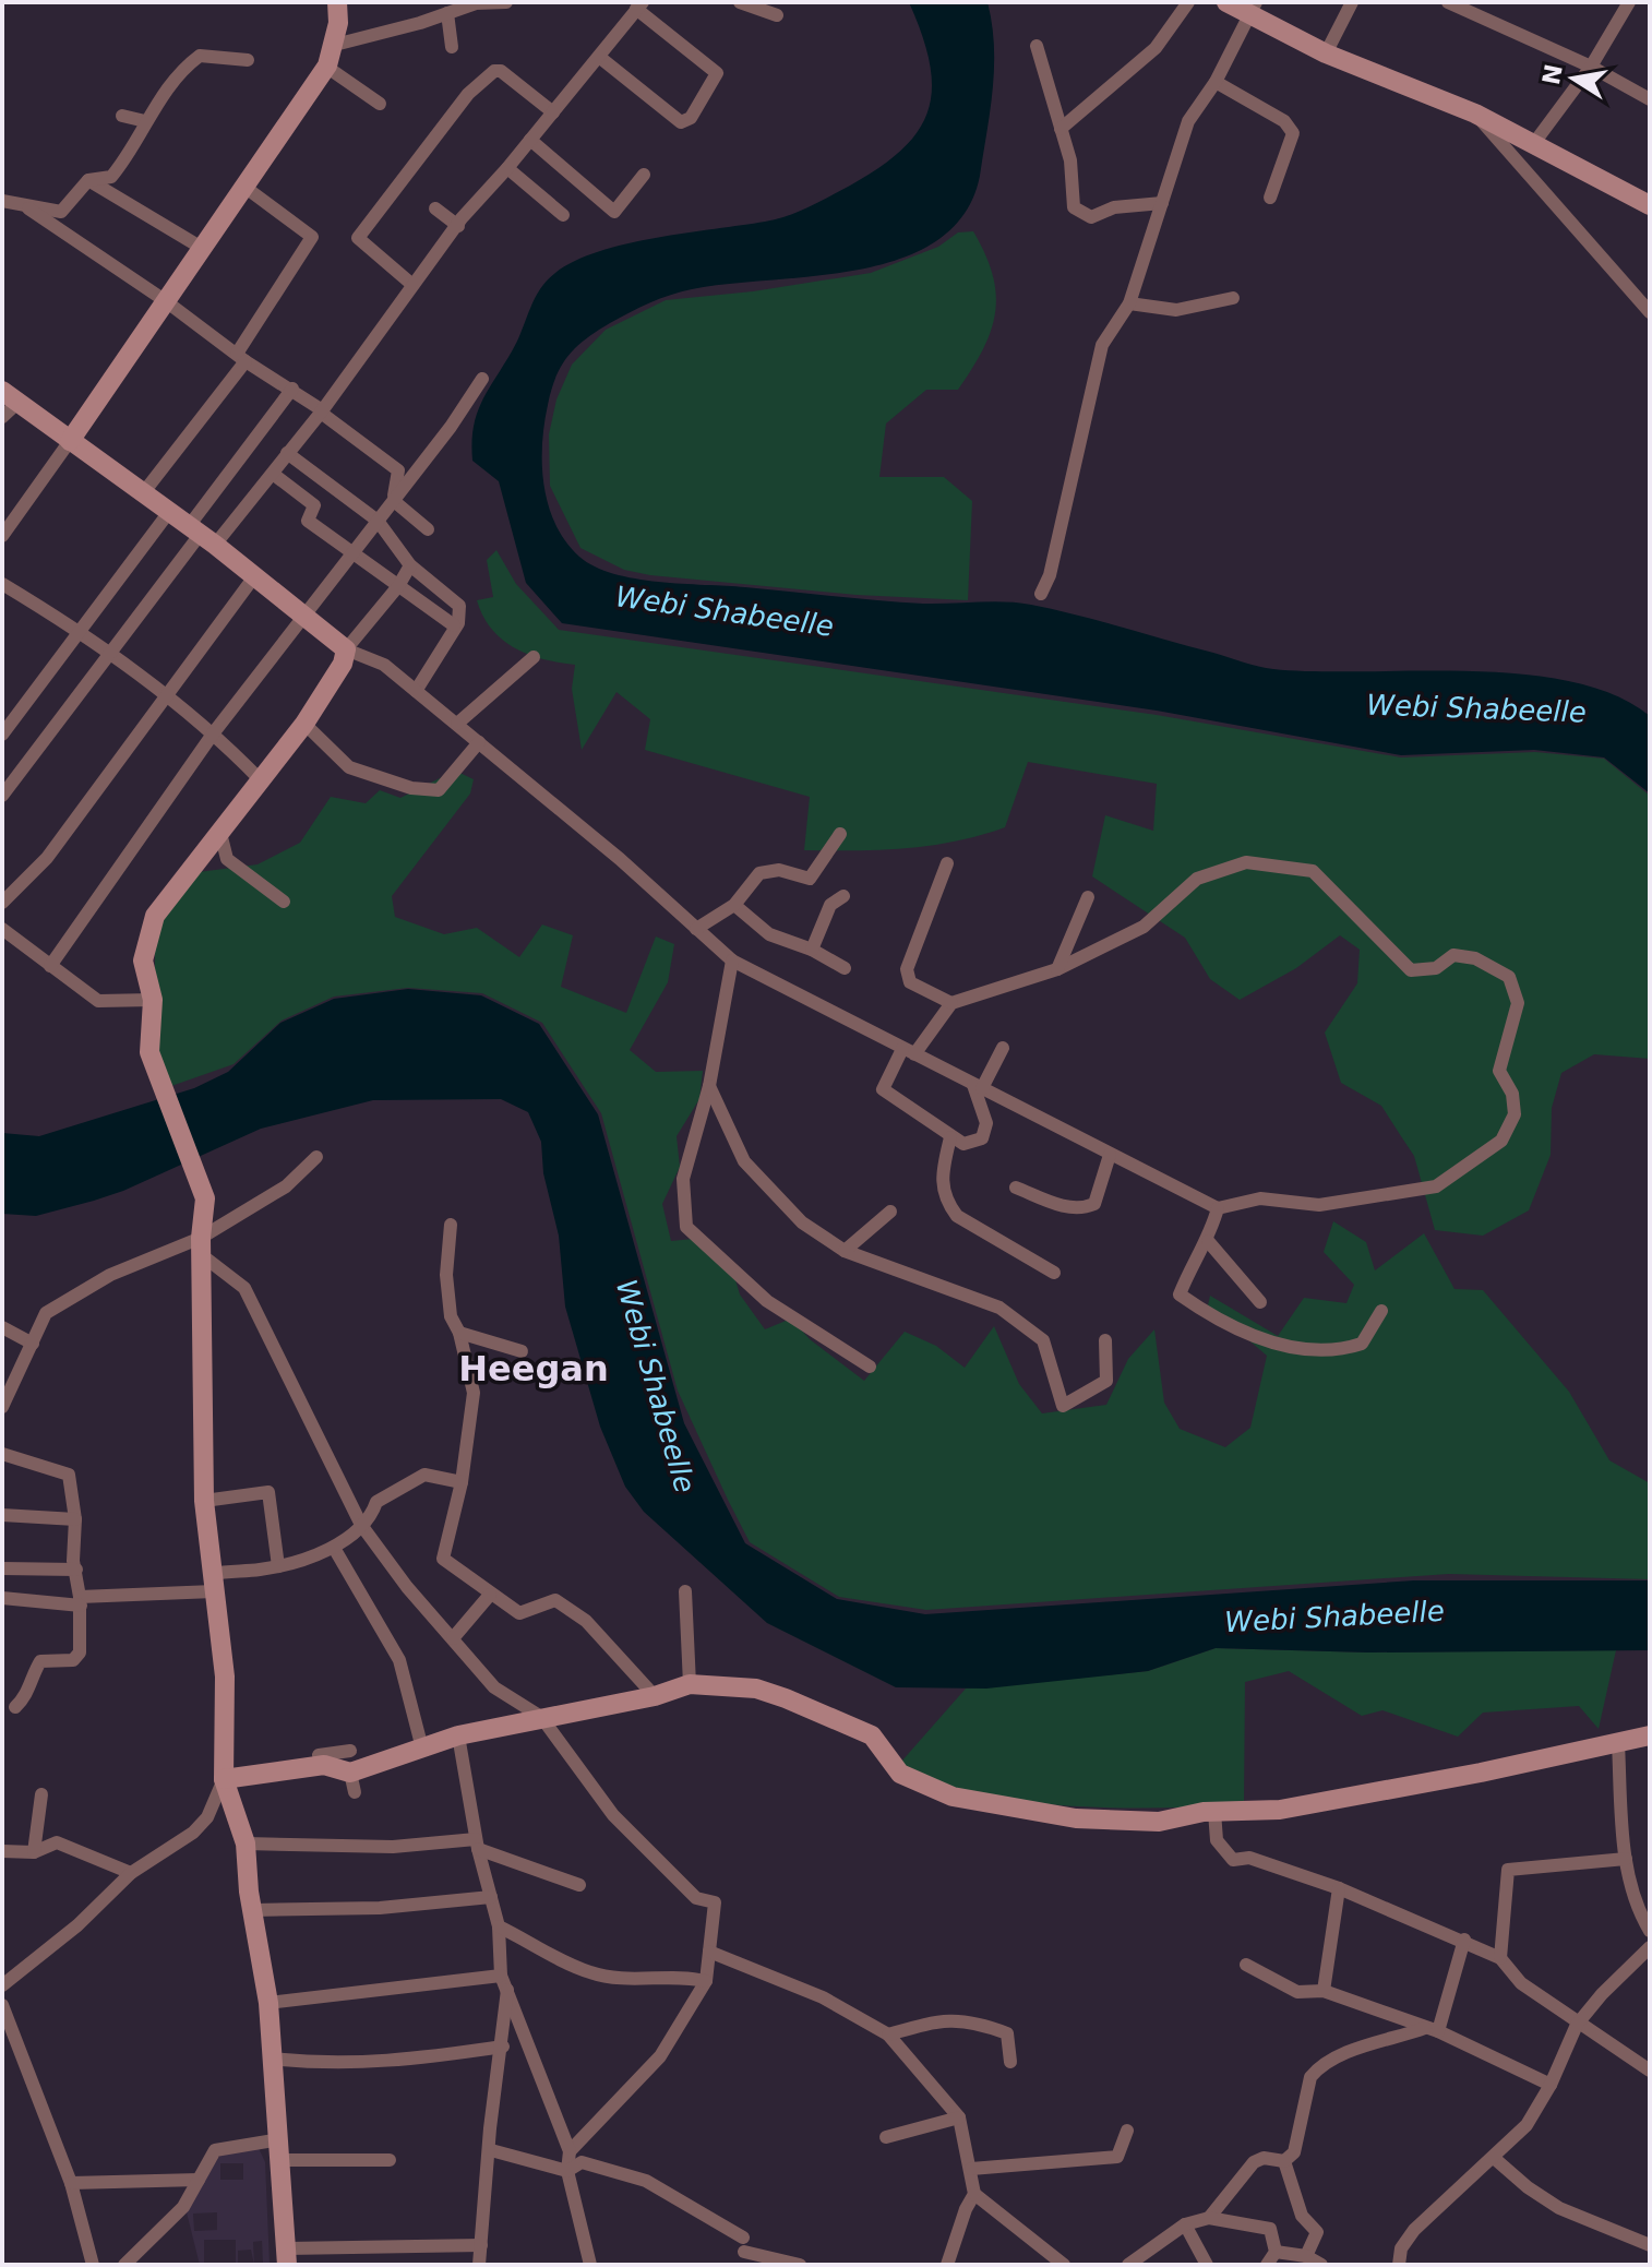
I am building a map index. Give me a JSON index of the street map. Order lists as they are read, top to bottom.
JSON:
{
  "districts": ["Heegan"],
  "water": ["Webi Shabeelle"],
  "north": "left"
}
